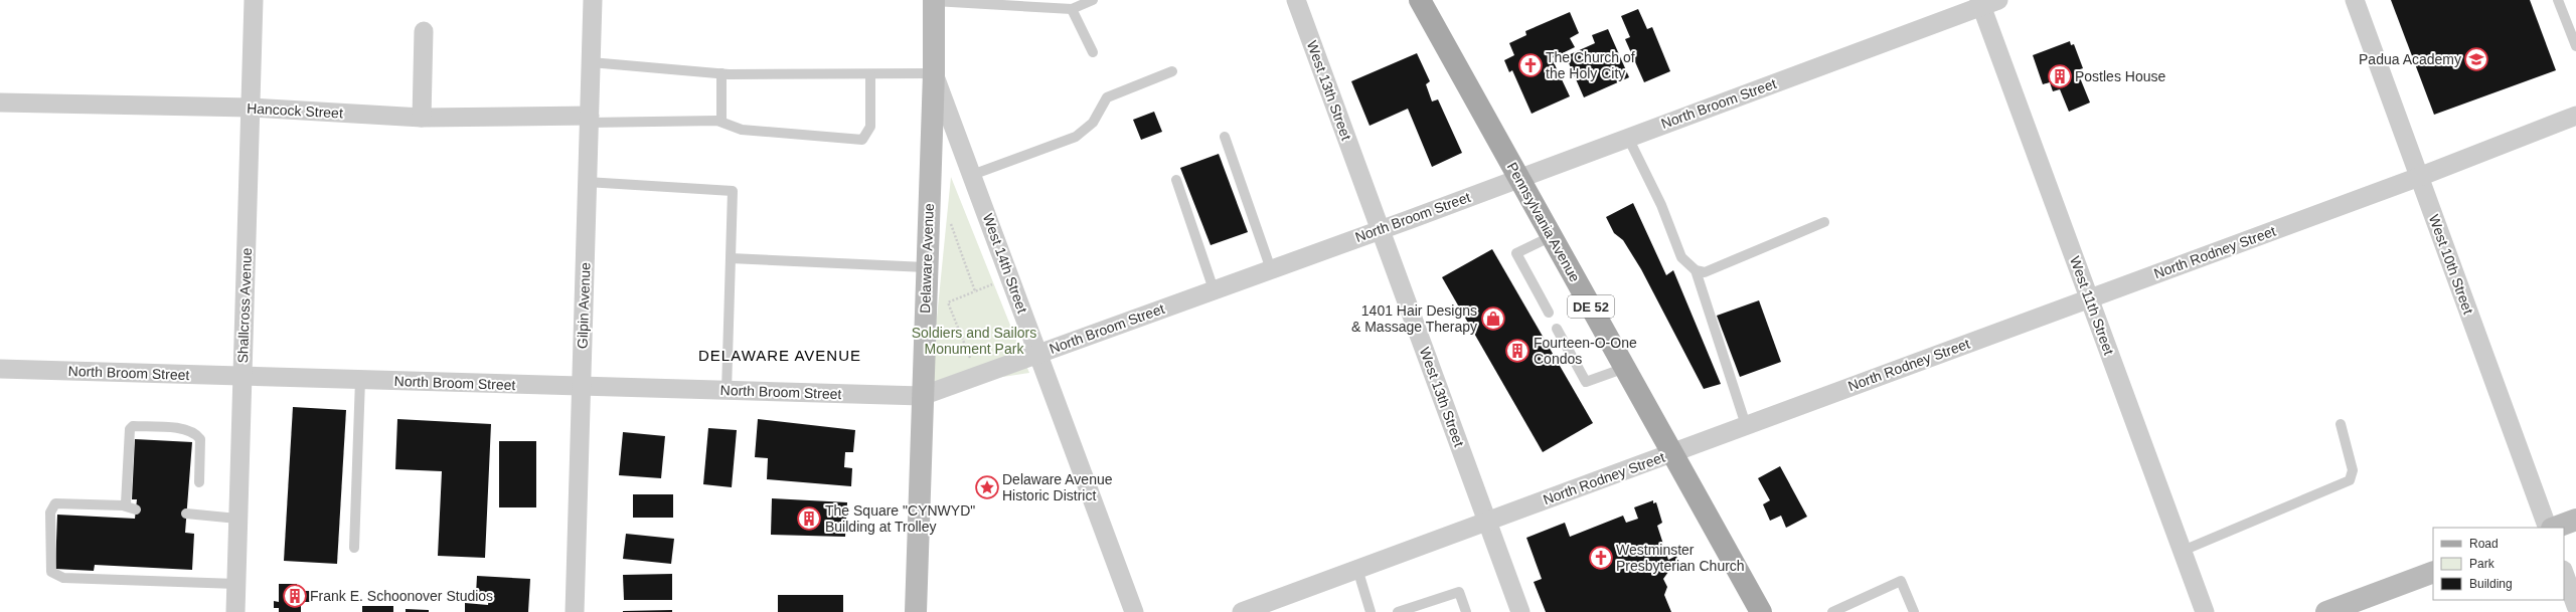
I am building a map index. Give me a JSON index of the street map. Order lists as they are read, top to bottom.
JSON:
{
  "streets": {
    "main road": ["Pennsylvania Avenue", "DE 52"],
    "street": [
      "West 13th Street",
      "North Broom Street",
      "Hancock Street",
      "North Rodney Street",
      "Delaware Avenue",
      "West 14th Street",
      "West 10th Street",
      "Shallcross Avenue",
      "Gilpin Avenue",
      "West 11th Street"
    ]
  },
  "crossings": [
    ["West 13th Street", "North Broom Street"],
    ["West 13th Street", "North Rodney Street"],
    ["North Broom Street", "Pennsylvania Avenue"],
    ["North Broom Street", "Delaware Avenue"],
    ["North Broom Street", "West 14th Street"],
    ["North Broom Street", "Shallcross Avenue"],
    ["North Broom Street", "Gilpin Avenue"],
    ["North Broom Street", "West 11th Street"],
    ["Hancock Street", "Shallcross Avenue"],
    ["Hancock Street", "Gilpin Avenue"],
    ["Pennsylvania Avenue", "North Rodney Street"],
    ["North Rodney Street", "West 10th Street"],
    ["North Rodney Street", "West 11th Street"],
    ["Delaware Avenue", "West 14th Street"]
  ],
  "districts": ["DELAWARE AVENUE"],
  "parks": ["Soldiers and Sailors Monument Park"],
  "places": {
    "school or university": ["Padua Academy"],
    "church": ["The Church of the Holy City", "Westminster Presbyterian Church"],
    "building": [
      "Postles House",
      "Fourteen-O-One Condos",
      "The Square \"CYNWYD\" Building at Trolley",
      "Frank E. Schoonover Studios"
    ],
    "shop": ["1401 Hair Designs & Massage Therapy"],
    "place": ["Delaware Avenue Historic District"]
  },
  "legend": ["Road", "Park", "Building"]
}
